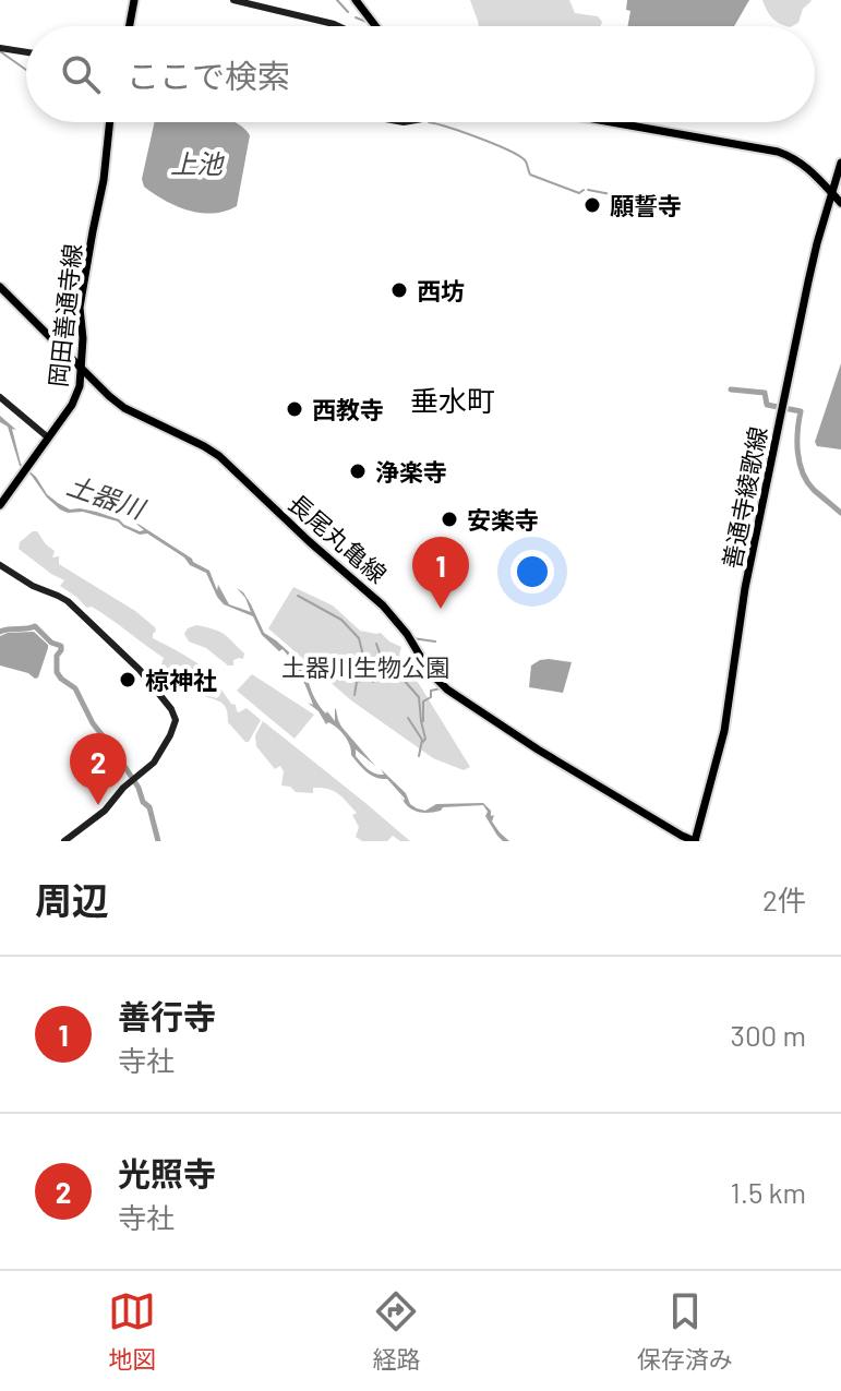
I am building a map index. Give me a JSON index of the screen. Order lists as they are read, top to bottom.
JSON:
{
  "streets": {
    "main road": ["岡田善通寺線", "善通寺綾歌線", "長尾丸亀線"]
  },
  "crossings": [
    ["岡田善通寺線", "長尾丸亀線"],
    ["善通寺綾歌線", "長尾丸亀線"]
  ],
  "districts": ["垂水町"],
  "water": ["上池", "土器川"],
  "parks": ["土器川生物公園"],
  "places": [
    "願誓寺",
    "西坊",
    "西教寺",
    "浄楽寺",
    "安楽寺",
    "椋神社"
  ],
  "page": {
    "search": "ここで検索",
    "pins": ["1", "2"],
    "heading": ["周辺", "2件"],
    "list": [
      {
        "mark": "1",
        "name": "善行寺",
        "note": "寺社",
        "value": "300 m"
      },
      {
        "mark": "2",
        "name": "光照寺",
        "note": "寺社",
        "value": "1.5 km"
      }
    ],
    "nav": ["地図", "経路", "保存済み"]
  }
}
